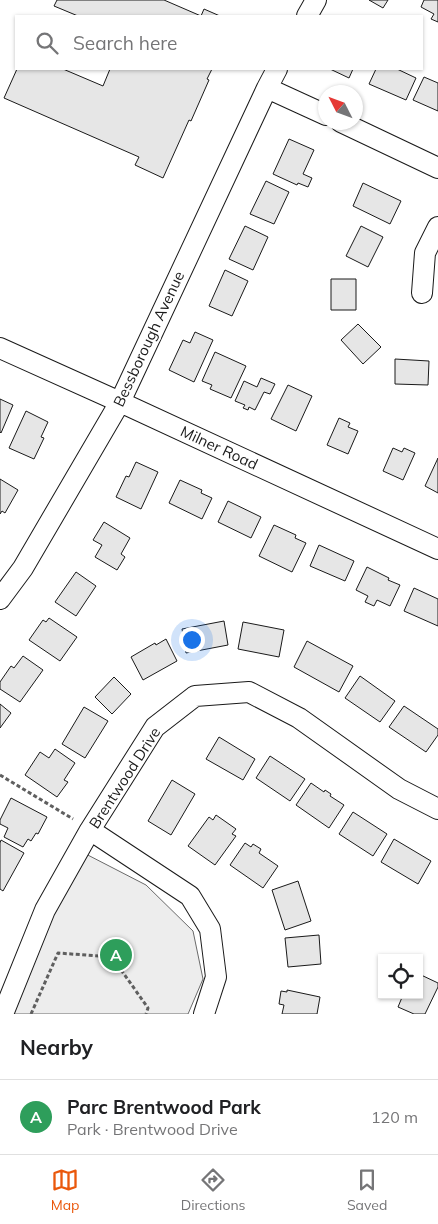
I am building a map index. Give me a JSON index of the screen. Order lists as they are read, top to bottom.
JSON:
{
  "streets": {
    "street": ["Bessborough Avenue", "Milner Road", "Brentwood Drive"]
  },
  "crossings": [
    ["Bessborough Avenue", "Milner Road"]
  ],
  "north": "top left",
  "page": {
    "search": "Search here",
    "pins": "A",
    "heading": "Nearby",
    "list": [
      {
        "mark": "A",
        "name": "Parc Brentwood Park",
        "note": "Park · Brentwood Drive",
        "value": "120 m"
      }
    ],
    "nav": ["Map", "Directions", "Saved"]
  }
}
